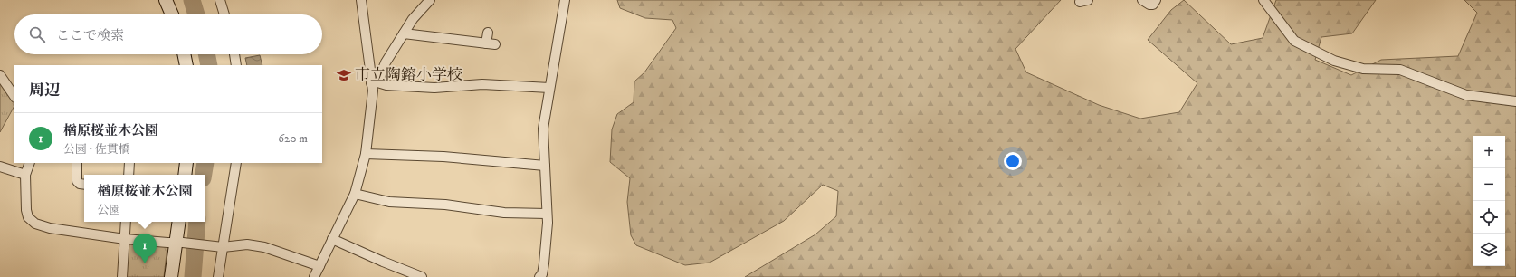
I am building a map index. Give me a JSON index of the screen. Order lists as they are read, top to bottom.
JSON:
{
  "places": {
    "school or university": ["市立陶鎔小学校"]
  },
  "page": {
    "search": "ここで検索",
    "heading": "周辺",
    "list": [
      {
        "mark": "1",
        "name": "楢原桜並木公園",
        "note": "公園 · 佐貫橋",
        "value": "620 m"
      }
    ],
    "map_buttons": ["+", "−"],
    "popup": ["楢原桜並木公園", "公園"],
    "pins": "1"
  }
}
